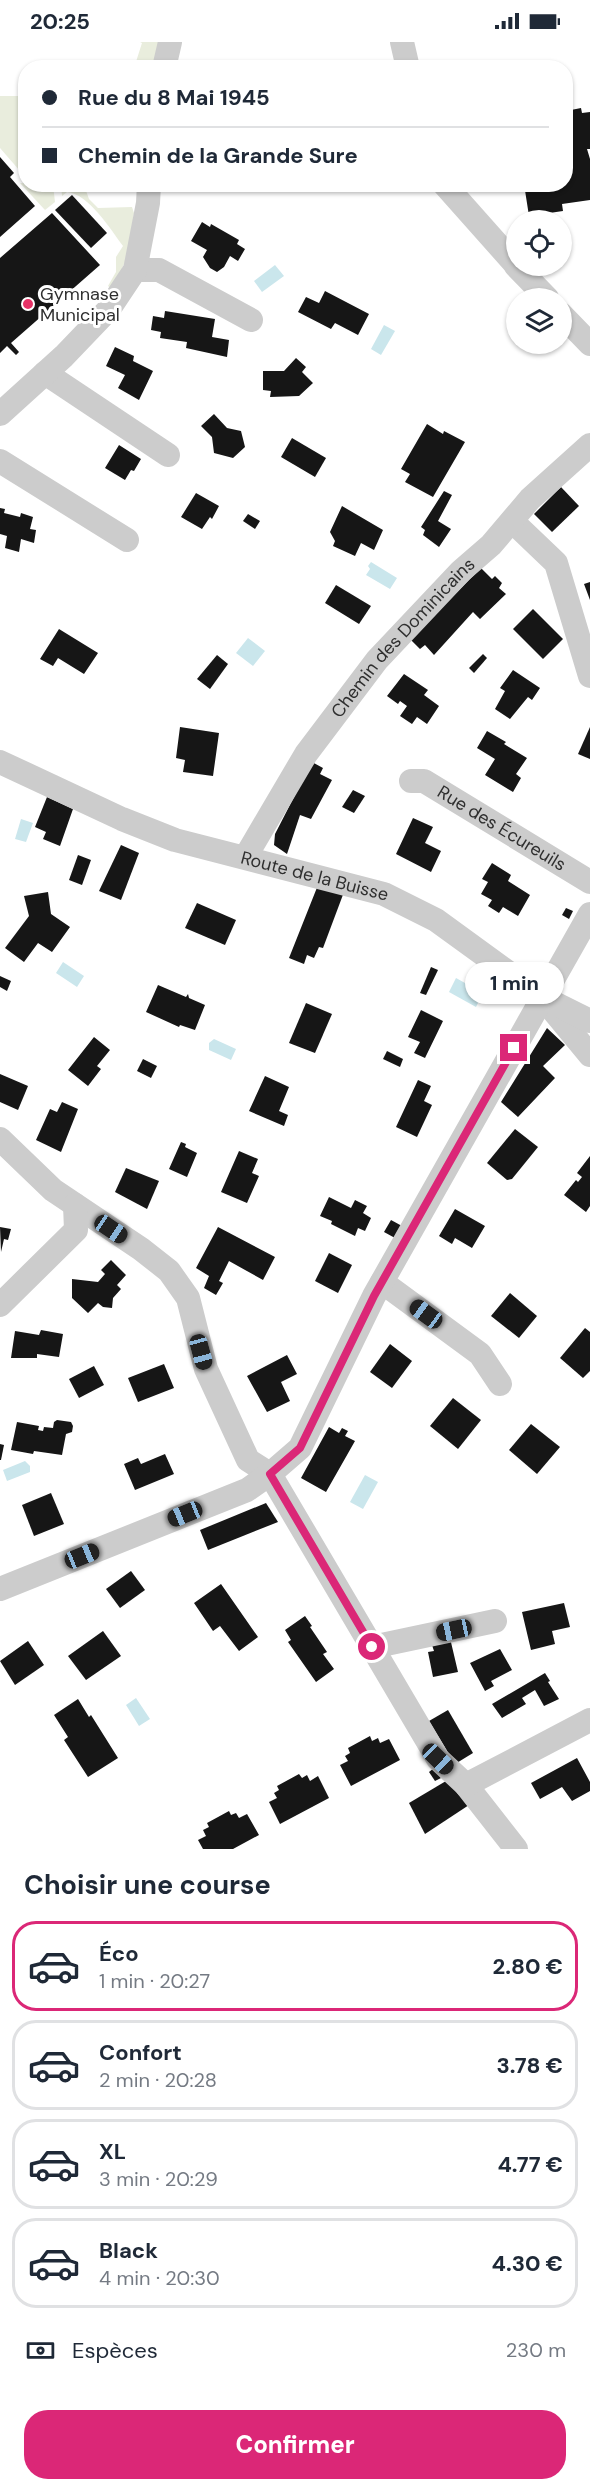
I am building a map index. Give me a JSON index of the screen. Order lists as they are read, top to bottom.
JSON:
{
  "streets": {
    "street": ["Chemin des Dominicains", "Rue des Écureuils", "Route de la Buisse"]
  },
  "crossings": [
    ["Chemin des Dominicains", "Route de la Buisse"]
  ],
  "places": ["Gymnase Municipal"],
  "page": {
    "status": "20:25",
    "banner": ["Rue du 8 Mai 1945", "Chemin de la Grande Sure"],
    "bubble": "1 min",
    "heading": "Choisir une course",
    "list": [
      {
        "name": "Éco",
        "note": "1 min · 20:27",
        "value": "2.80 €"
      },
      {
        "name": "Confort",
        "note": "2 min · 20:28",
        "value": "3.78 €"
      },
      {
        "name": "XL",
        "note": "3 min · 20:29",
        "value": "4.77 €"
      },
      {
        "name": "Black",
        "note": "4 min · 20:30",
        "value": "4.30 €"
      }
    ],
    "pay": ["Espèces", "230 m"],
    "buttons": "Confirmer"
  }
}
